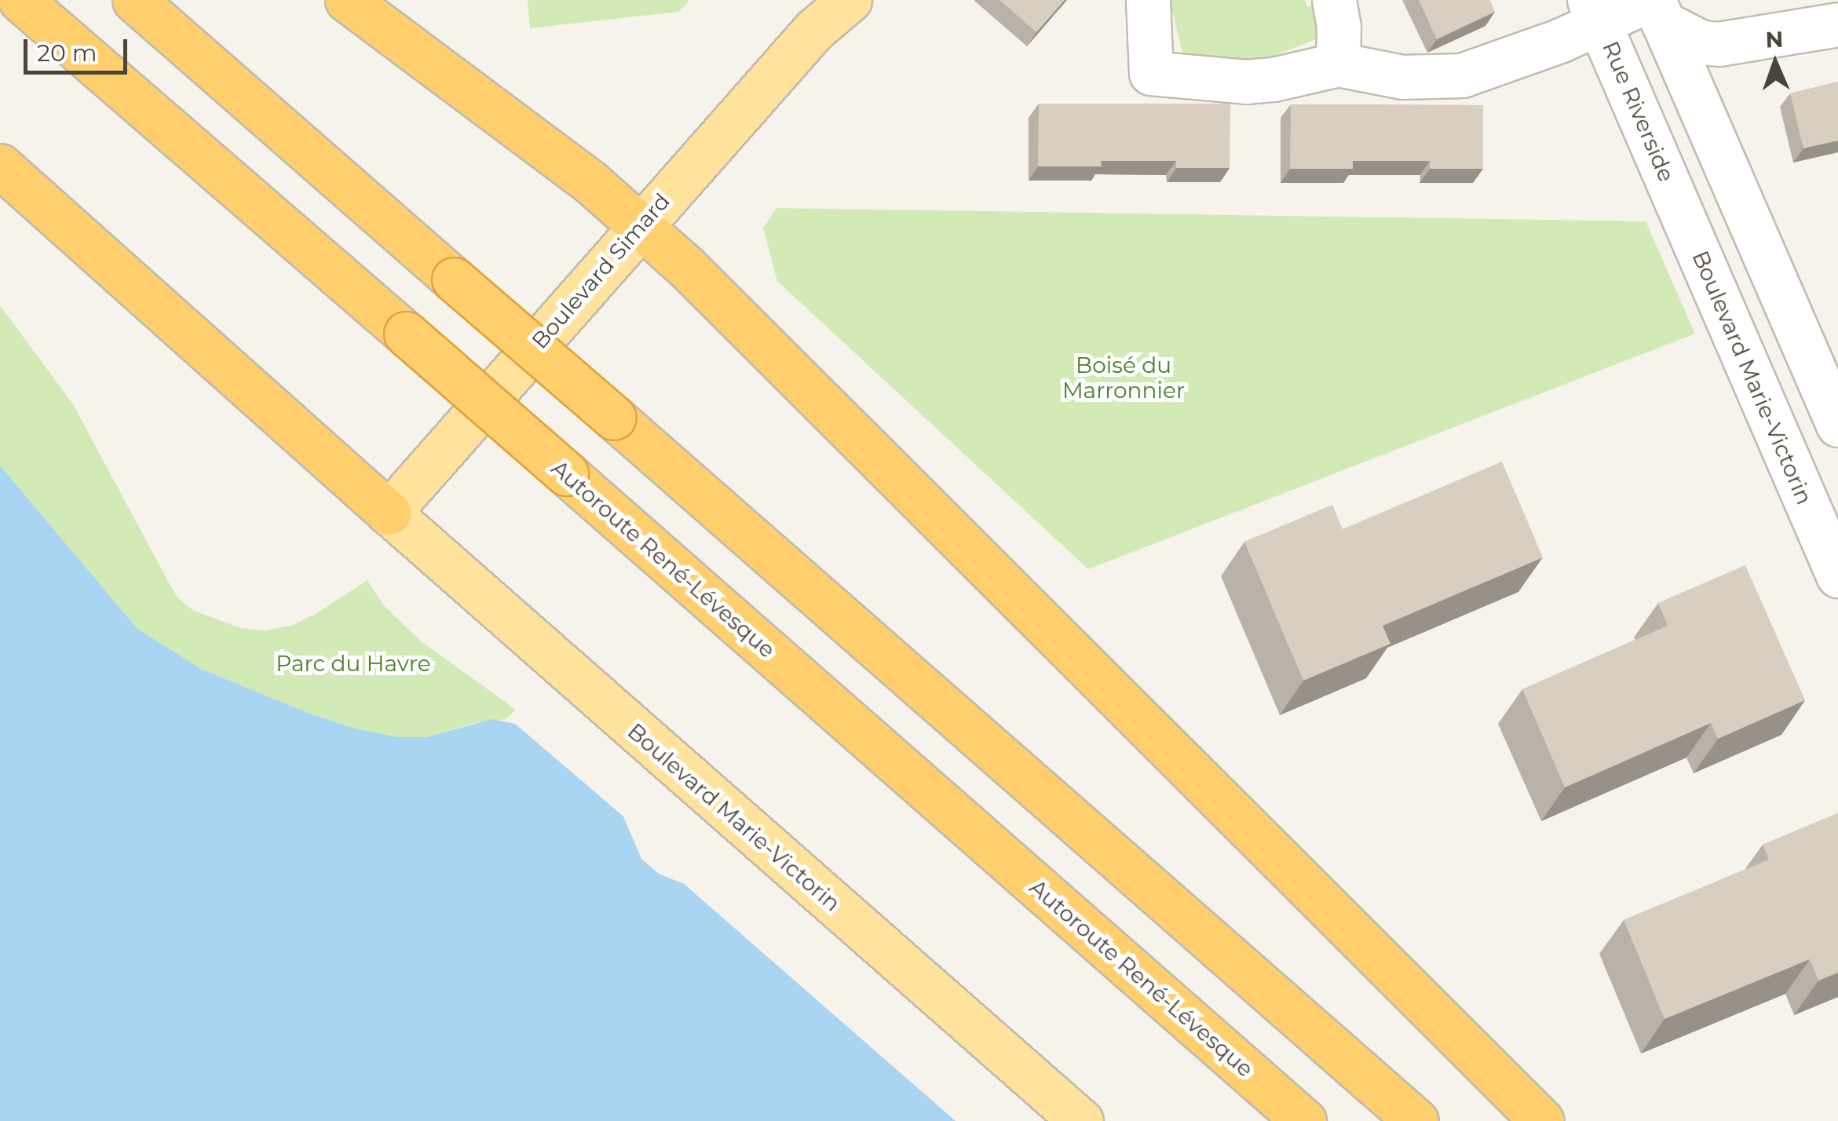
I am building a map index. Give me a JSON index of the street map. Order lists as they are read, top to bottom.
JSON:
{
  "streets": {
    "highway": ["Autoroute René-Lévesque"],
    "main road": ["Boulevard Simard", "Boulevard Marie-Victorin"],
    "street": ["Rue Riverside"]
  },
  "crossings": [
    ["Rue Riverside", "Boulevard Marie-Victorin"],
    ["Boulevard Simard", "Boulevard Marie-Victorin"]
  ],
  "parks": ["Boisé du Marronnier", "Parc du Havre"],
  "scale_bar": "20 m",
  "north": "top"
}
